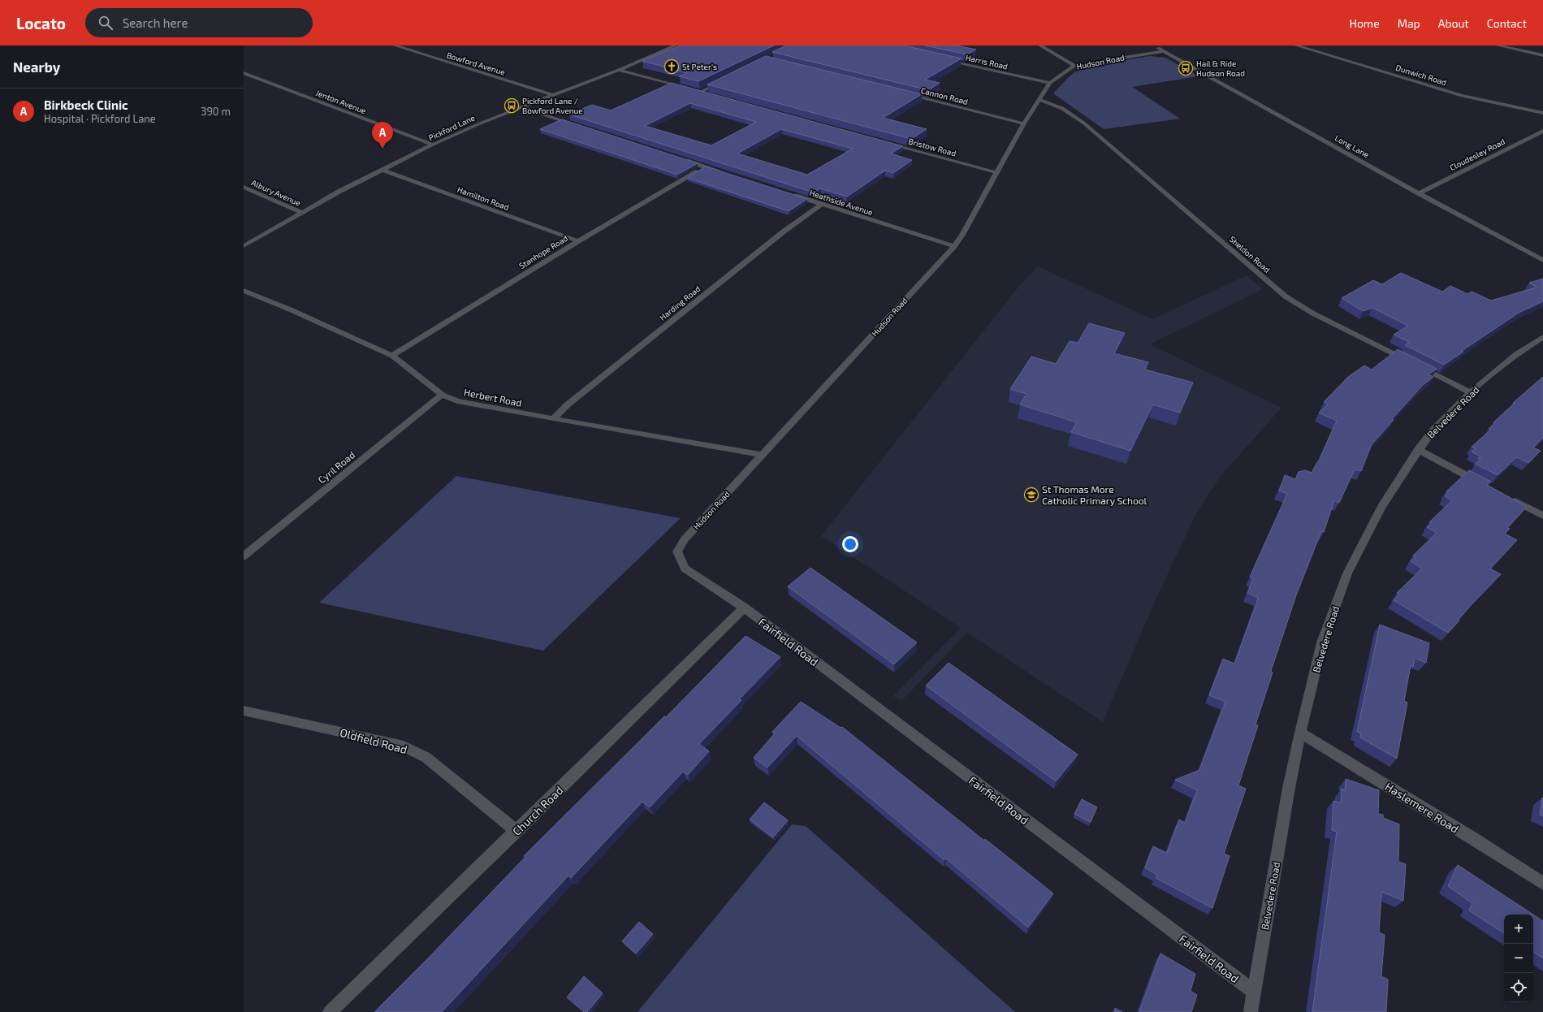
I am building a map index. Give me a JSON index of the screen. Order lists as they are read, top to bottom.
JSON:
{
  "streets": {
    "street": [
      "Harris Road",
      "Hudson Road",
      "Bowford Avenue",
      "Dunwich Road",
      "Cannon Road",
      "Jenton Avenue",
      "Pickford Lane",
      "Long Lane",
      "Bristow Road",
      "Cloudesley Road",
      "Albury Avenue",
      "Hamilton Road",
      "Heathside Avenue",
      "Stanhope Road",
      "Sheldon Road",
      "Harding Road",
      "Herbert Road",
      "Belvedere Road",
      "Cyril Road",
      "Fairfield Road",
      "Oldfield Road",
      "Haslemere Road",
      "Church Road"
    ]
  },
  "crossings": [
    ["Harris Road", "Hudson Road"],
    ["Hudson Road", "Cannon Road"],
    ["Hudson Road", "Long Lane"],
    ["Hudson Road", "Bristow Road"],
    ["Hudson Road", "Heathside Avenue"],
    ["Hudson Road", "Sheldon Road"],
    ["Hudson Road", "Herbert Road"],
    ["Hudson Road", "Fairfield Road"],
    ["Hudson Road", "Church Road"],
    ["Bowford Avenue", "Pickford Lane"],
    ["Jenton Avenue", "Pickford Lane"],
    ["Pickford Lane", "Albury Avenue"],
    ["Pickford Lane", "Hamilton Road"],
    ["Long Lane", "Cloudesley Road"],
    ["Hamilton Road", "Stanhope Road"],
    ["Heathside Avenue", "Harding Road"],
    ["Stanhope Road", "Herbert Road"],
    ["Sheldon Road", "Belvedere Road"],
    ["Harding Road", "Herbert Road"],
    ["Herbert Road", "Cyril Road"],
    ["Belvedere Road", "Fairfield Road"],
    ["Belvedere Road", "Haslemere Road"],
    ["Fairfield Road", "Church Road"],
    ["Oldfield Road", "Church Road"]
  ],
  "places": {
    "church": ["St Peter's"],
    "bus stop": ["Hail & Ride Hudson Road", "Pickford Lane / Bowford Avenue"],
    "school or university": ["St Thomas More Catholic Primary School"]
  },
  "page": {
    "header": "Locato",
    "search": "Search here",
    "nav": [
      "Home",
      "Map",
      "About",
      "Contact"
    ],
    "heading": "Nearby",
    "list": [
      {
        "mark": "A",
        "name": "Birkbeck Clinic",
        "note": "Hospital · Pickford Lane",
        "value": "390 m"
      }
    ],
    "pins": "A",
    "map_buttons": ["+", "−"]
  }
}
